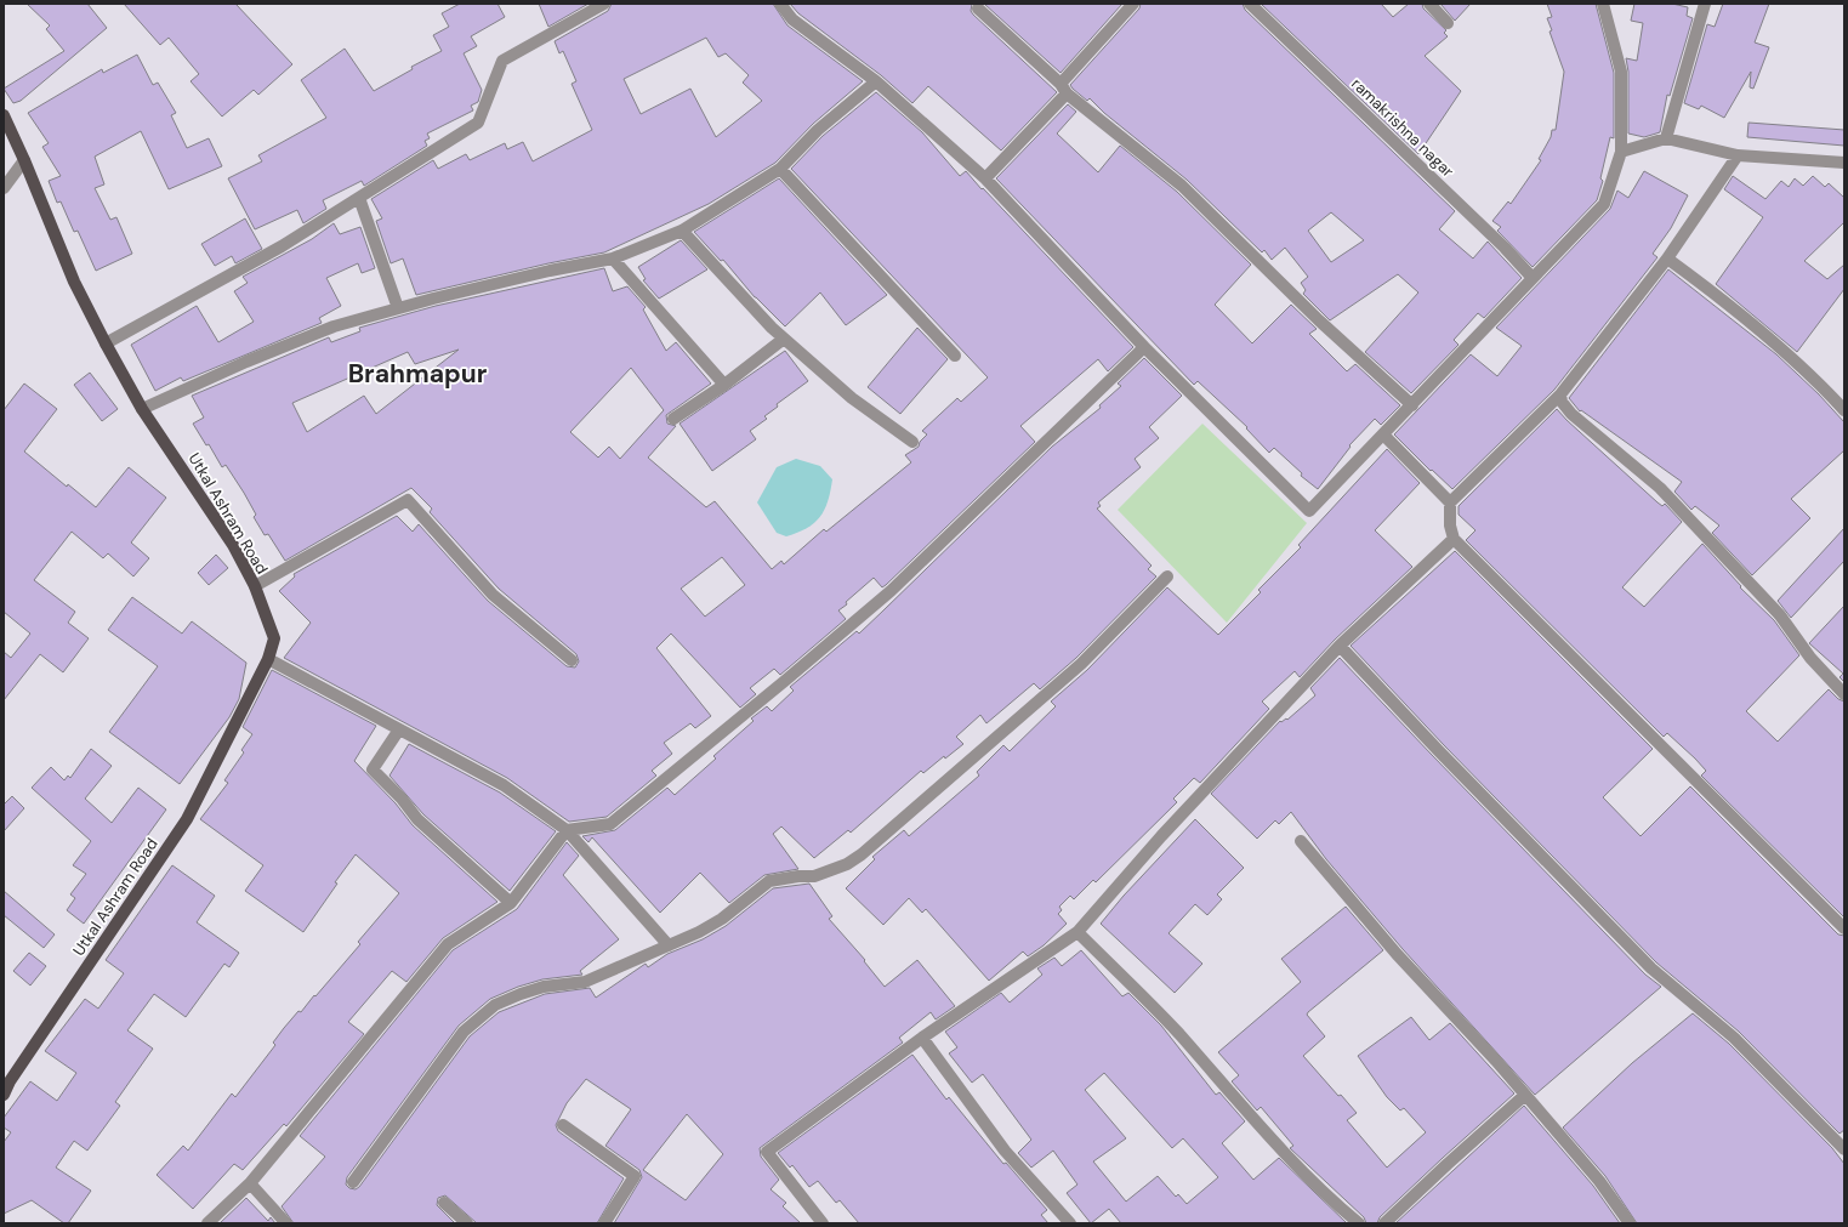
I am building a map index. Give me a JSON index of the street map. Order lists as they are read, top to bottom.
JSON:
{
  "streets": {
    "main road": ["Utkal Ashram Road"],
    "street": ["ramakrishna nagar"]
  },
  "districts": ["Brahmapur"]
}
